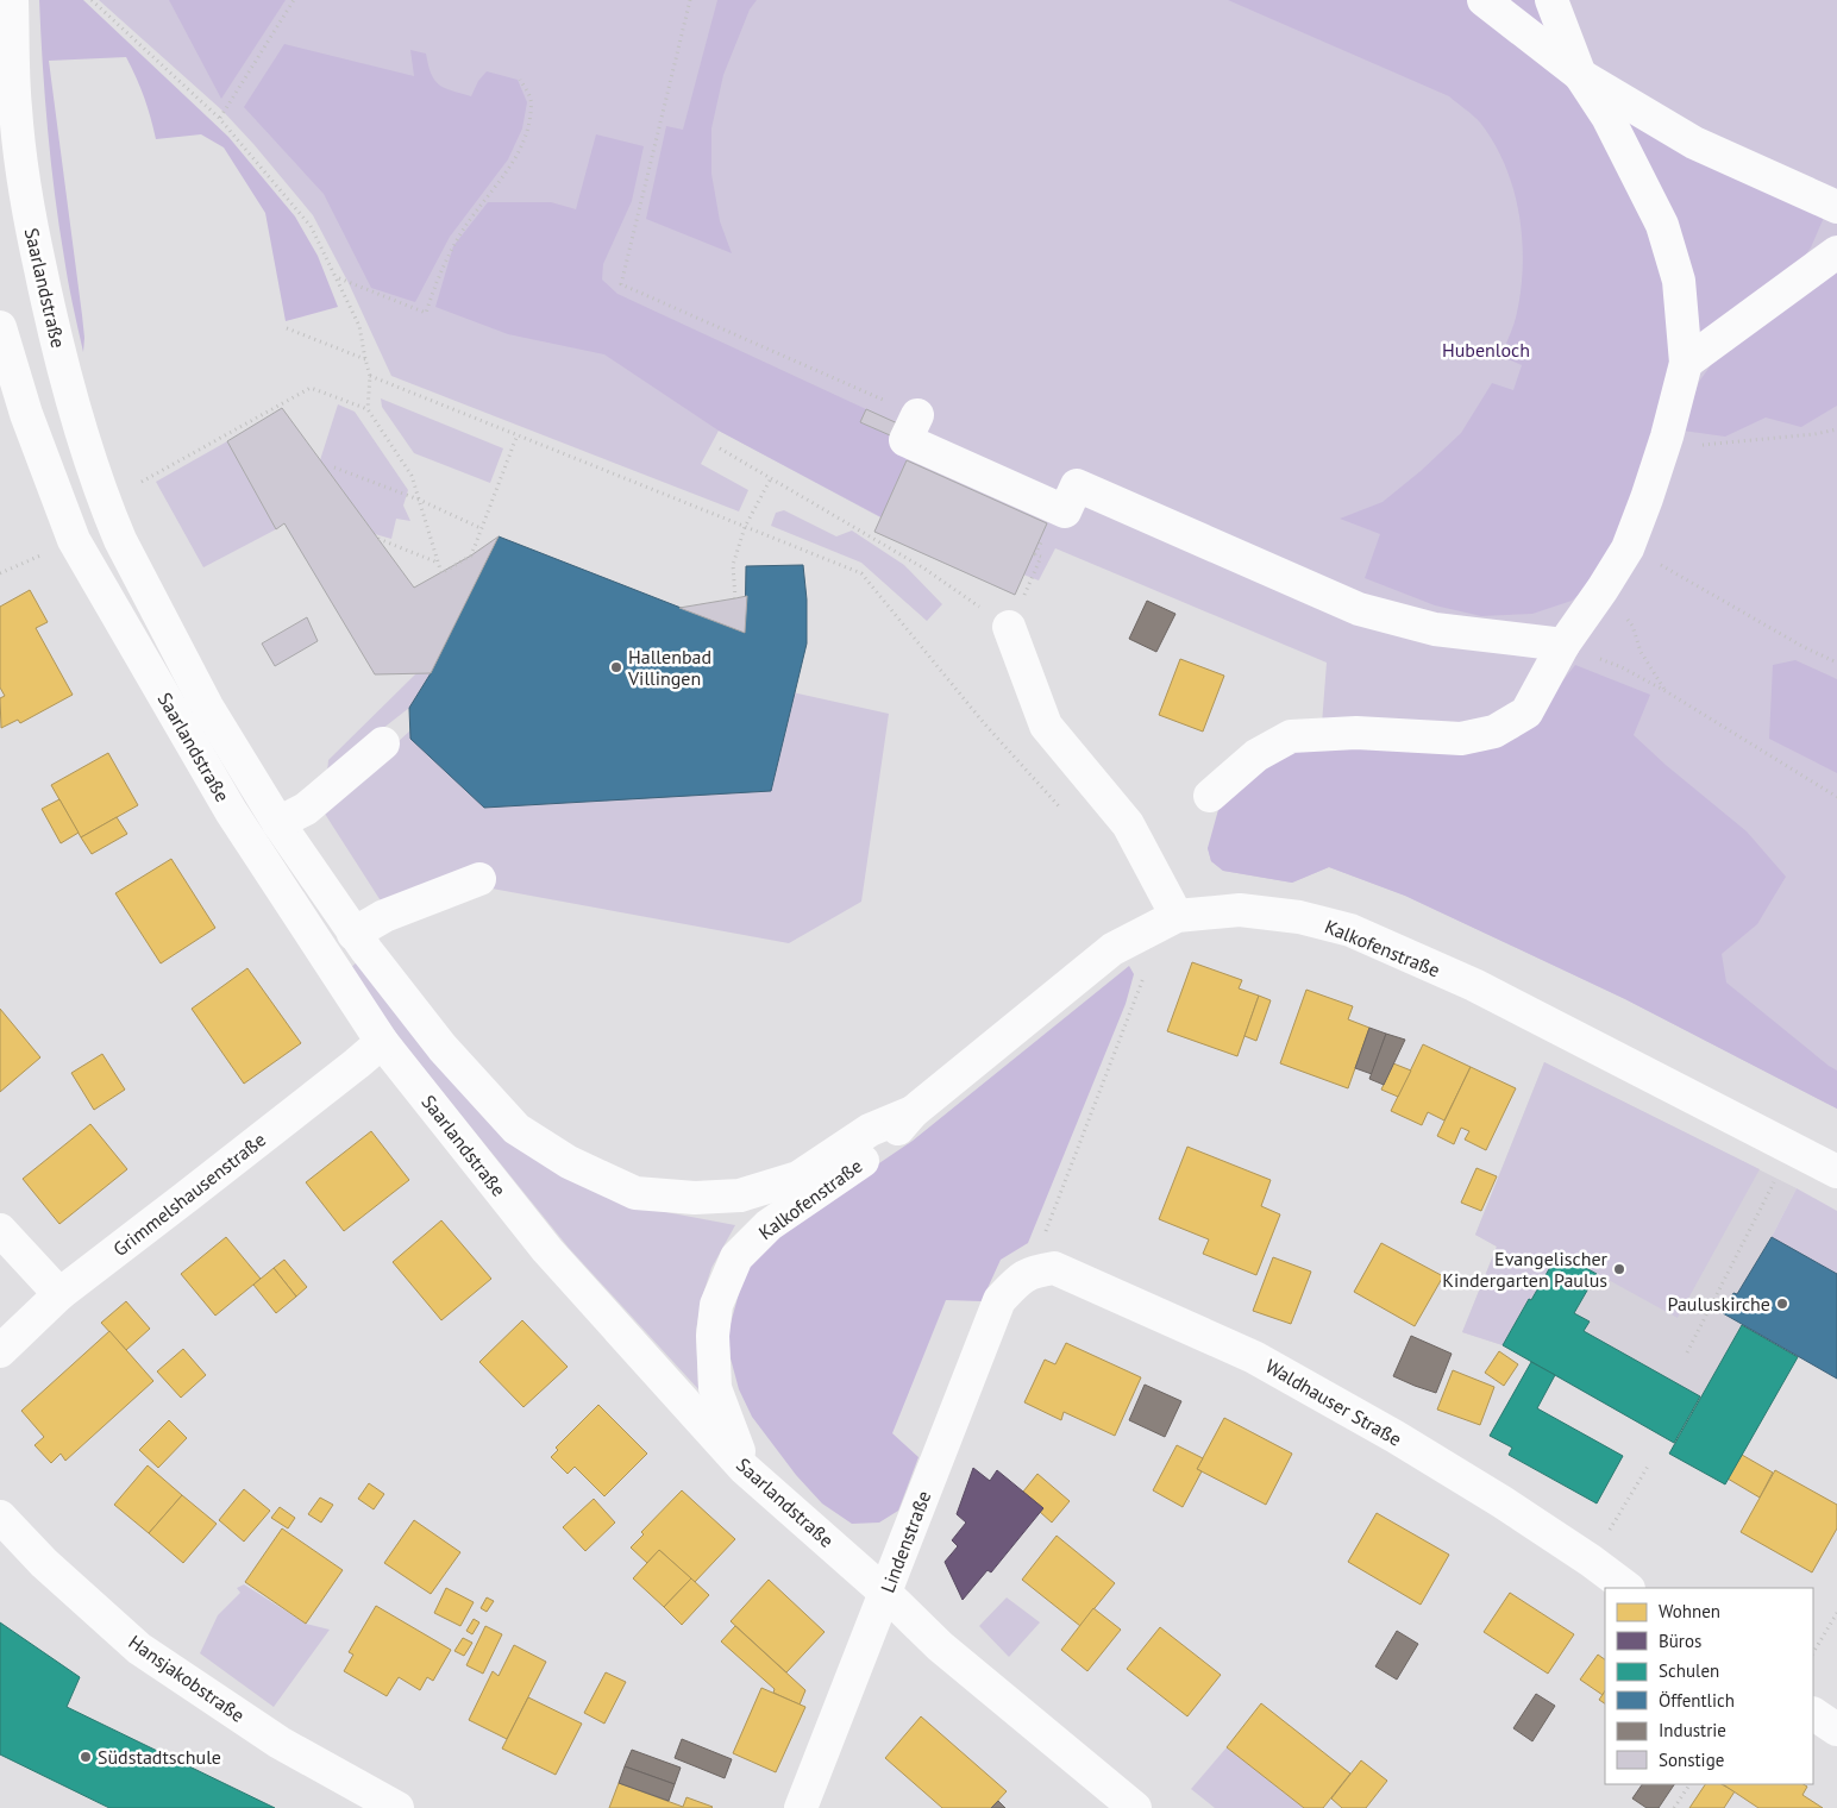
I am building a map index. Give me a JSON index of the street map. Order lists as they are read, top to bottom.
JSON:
{
  "streets": {
    "street": [
      "Saarlandstraße",
      "Kalkofenstraße",
      "Grimmelshausenstraße",
      "Waldhauser Straße",
      "Lindenstraße",
      "Hansjakobstraße"
    ]
  },
  "crossings": [
    ["Saarlandstraße", "Kalkofenstraße"],
    ["Saarlandstraße", "Grimmelshausenstraße"],
    ["Saarlandstraße", "Lindenstraße"],
    ["Waldhauser Straße", "Lindenstraße"]
  ],
  "parks": ["Hubenloch"],
  "places": [
    "Hallenbad Villingen",
    "Evangelischer Kindergarten Paulus",
    "Pauluskirche",
    "Südstadtschule"
  ],
  "legend": [
    "Wohnen",
    "Büros",
    "Schulen",
    "Öffentlich",
    "Industrie",
    "Sonstige"
  ]
}
